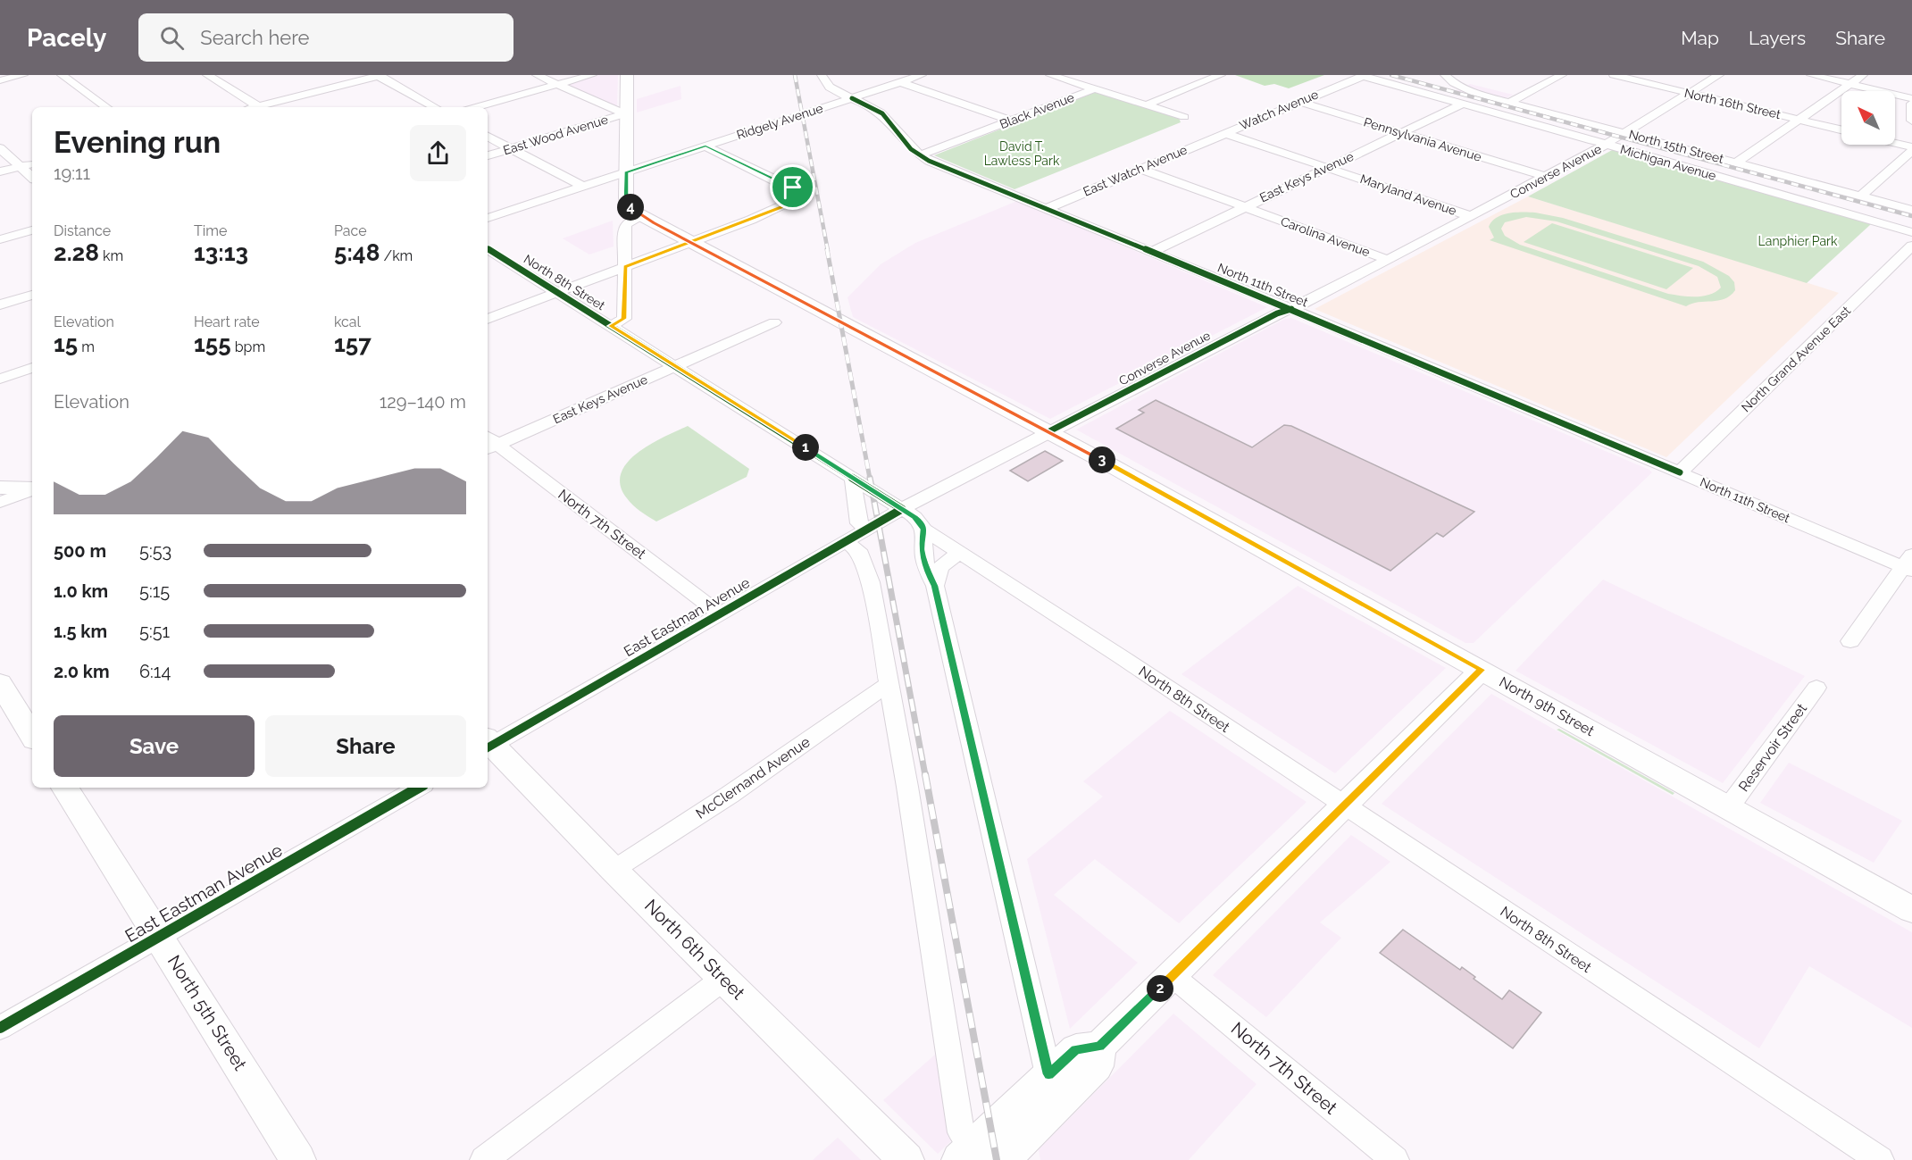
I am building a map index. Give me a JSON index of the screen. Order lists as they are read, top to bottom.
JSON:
{
  "streets": {
    "main road": ["North 9th Street", "North 6th Street", "North 5th Street"],
    "street": [
      "North 16th Street",
      "Watch Avenue",
      "Black Avenue",
      "Ridgely Avenue",
      "East Wood Avenue",
      "Pennsylvania Avenue",
      "North 15th Street",
      "Michigan Avenue",
      "East Watch Avenue",
      "Converse Avenue",
      "East Keys Avenue",
      "Maryland Avenue",
      "Carolina Avenue",
      "North 8th Street",
      "North 11th Street",
      "North Grand Avenue East",
      "North 7th Street",
      "East Eastman Avenue",
      "Reservoir Street",
      "McClernand Avenue"
    ]
  },
  "crossings": [
    ["North 16th Street", "Converse Avenue"],
    ["Watch Avenue", "Pennsylvania Avenue"],
    ["Watch Avenue", "Michigan Avenue"],
    ["Watch Avenue", "East Watch Avenue"],
    ["Watch Avenue", "Maryland Avenue"],
    ["Black Avenue", "North 11th Street"],
    ["Ridgely Avenue", "North 11th Street"],
    ["Pennsylvania Avenue", "Converse Avenue"],
    ["Pennsylvania Avenue", "East Keys Avenue"],
    ["North 15th Street", "Converse Avenue"],
    ["Michigan Avenue", "Converse Avenue"],
    ["Michigan Avenue", "East Keys Avenue"],
    ["East Watch Avenue", "Maryland Avenue"],
    ["East Watch Avenue", "Carolina Avenue"],
    ["East Watch Avenue", "North 11th Street"],
    ["Converse Avenue", "Maryland Avenue"],
    ["Converse Avenue", "Carolina Avenue"],
    ["Converse Avenue", "North 8th Street"],
    ["Converse Avenue", "North 11th Street"],
    ["Converse Avenue", "East Eastman Avenue"],
    ["Converse Avenue", "North 9th Street"],
    ["East Keys Avenue", "Maryland Avenue"],
    ["East Keys Avenue", "Carolina Avenue"],
    ["East Keys Avenue", "North 8th Street"],
    ["East Keys Avenue", "North 11th Street"],
    ["East Keys Avenue", "North 7th Street"],
    ["North 8th Street", "East Eastman Avenue"],
    ["North 11th Street", "North Grand Avenue East"],
    ["North 7th Street", "East Eastman Avenue"],
    ["East Eastman Avenue", "North 6th Street"],
    ["East Eastman Avenue", "North 5th Street"],
    ["North 9th Street", "Reservoir Street"],
    ["McClernand Avenue", "North 6th Street"]
  ],
  "parks": ["David T. Lawless Park", "Lanphier Park"],
  "north": "top left",
  "page": {
    "header": "Pacely",
    "search": "Search here",
    "nav": ["Map", "Layers", "Share"],
    "heading": ["Evening run", "19:11"],
    "pins": [
      "4",
      "1",
      "3",
      "2"
    ],
    "stats": [
      ["Distance", "2.28 km"],
      ["Time", "13:13"],
      ["Pace", "5:48 /km"],
      ["Elevation", "15 m"],
      ["Heart rate", "155 bpm"],
      ["kcal", "157"]
    ],
    "chart": ["Elevation", "129–140 m"],
    "list": [
      {
        "name": "500 m",
        "note": "5:53"
      },
      {
        "name": "1.0 km",
        "note": "5:15"
      },
      {
        "name": "1.5 km",
        "note": "5:51"
      },
      {
        "name": "2.0 km",
        "note": "6:14"
      }
    ],
    "buttons": ["Save", "Share"]
  }
}
